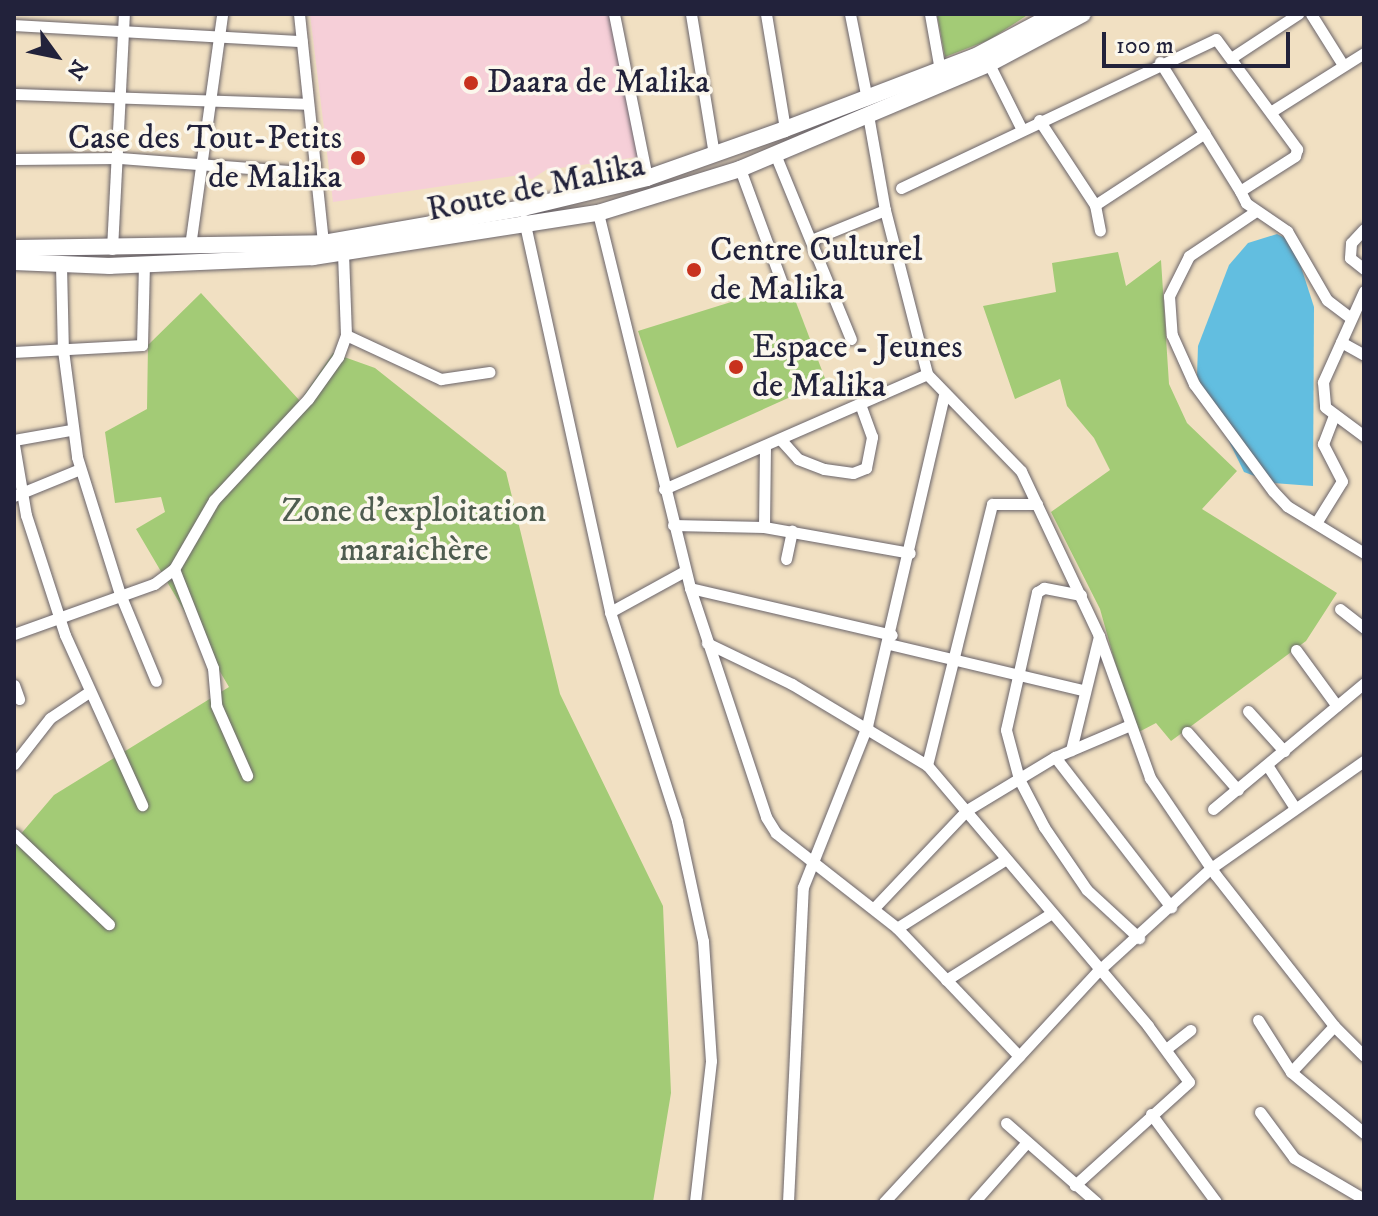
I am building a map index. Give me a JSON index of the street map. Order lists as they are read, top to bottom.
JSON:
{
  "streets": {
    "main road": ["Route de Malika"]
  },
  "parks": ["Zone d'exploitation maraichère"],
  "places": [
    "Daara de Malika",
    "Case des Tout-Petits de Malika",
    "Centre Culturel de Malika",
    "Espace - Jeunes de Malika"
  ],
  "scale_bar": "100 m",
  "north": "bottom right"
}
